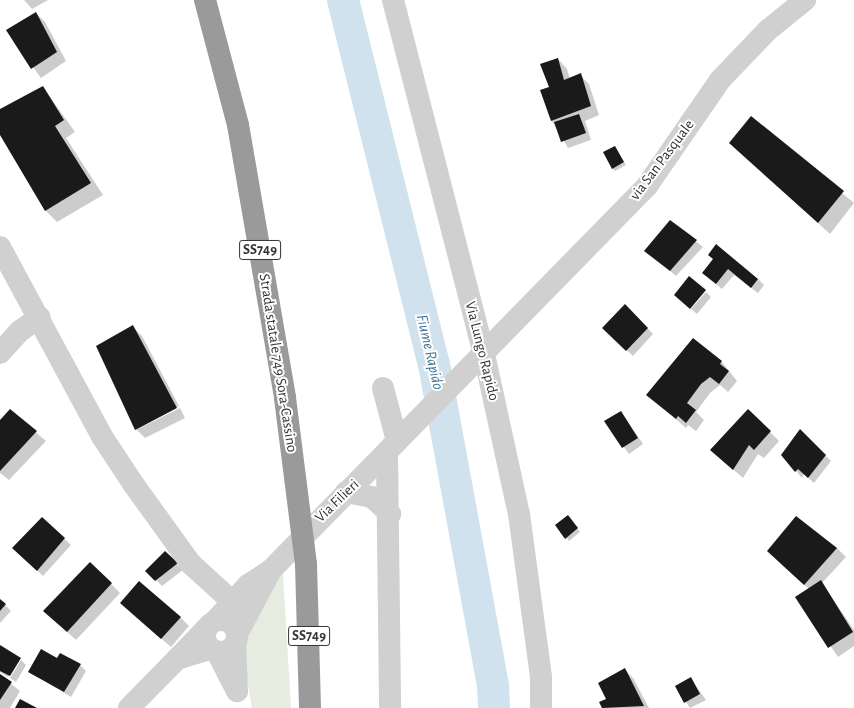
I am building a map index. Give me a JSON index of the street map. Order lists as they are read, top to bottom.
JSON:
{
  "streets": {
    "highway": ["SS749", "Strada statale 749 Sora-Cassino"],
    "street": ["via San Pasquale", "Via Lungo Rapido", "Via Filieri"]
  },
  "crossings": [
    ["via San Pasquale", "Via Lungo Rapido"],
    ["via San Pasquale", "Via Filieri"]
  ],
  "water": ["Fiume Rapido"]
}
